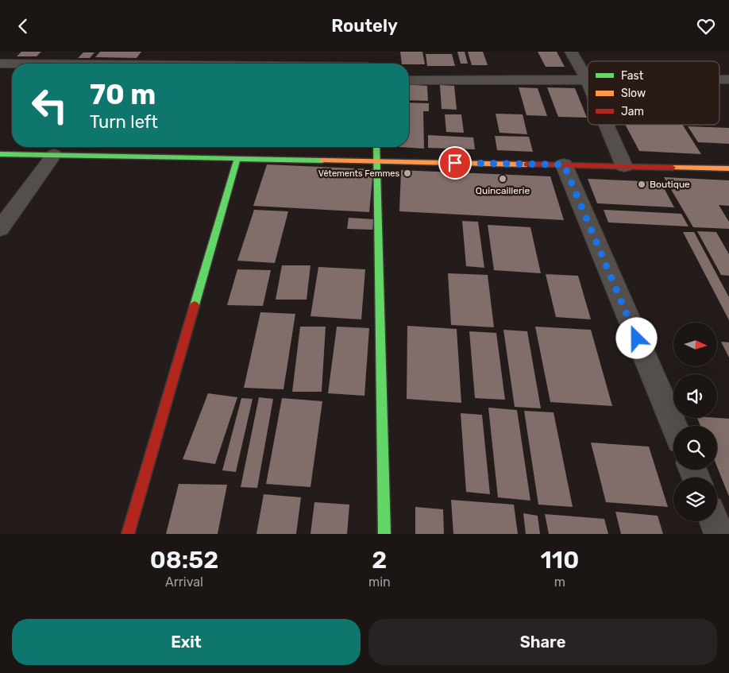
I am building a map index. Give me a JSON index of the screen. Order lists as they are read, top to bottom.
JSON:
{
  "places": ["Vêtements Femmes", "Quincaillerie", "Boutique"],
  "legend": ["Fast", "Slow", "Jam"],
  "north": "right",
  "page": {
    "header": "Routely",
    "turn": ["70 m", "Turn left"],
    "eta": [
      "08:52",
      "Arrival",
      "2",
      "min",
      "110",
      "m"
    ],
    "buttons": ["Exit", "Share"]
  }
}
